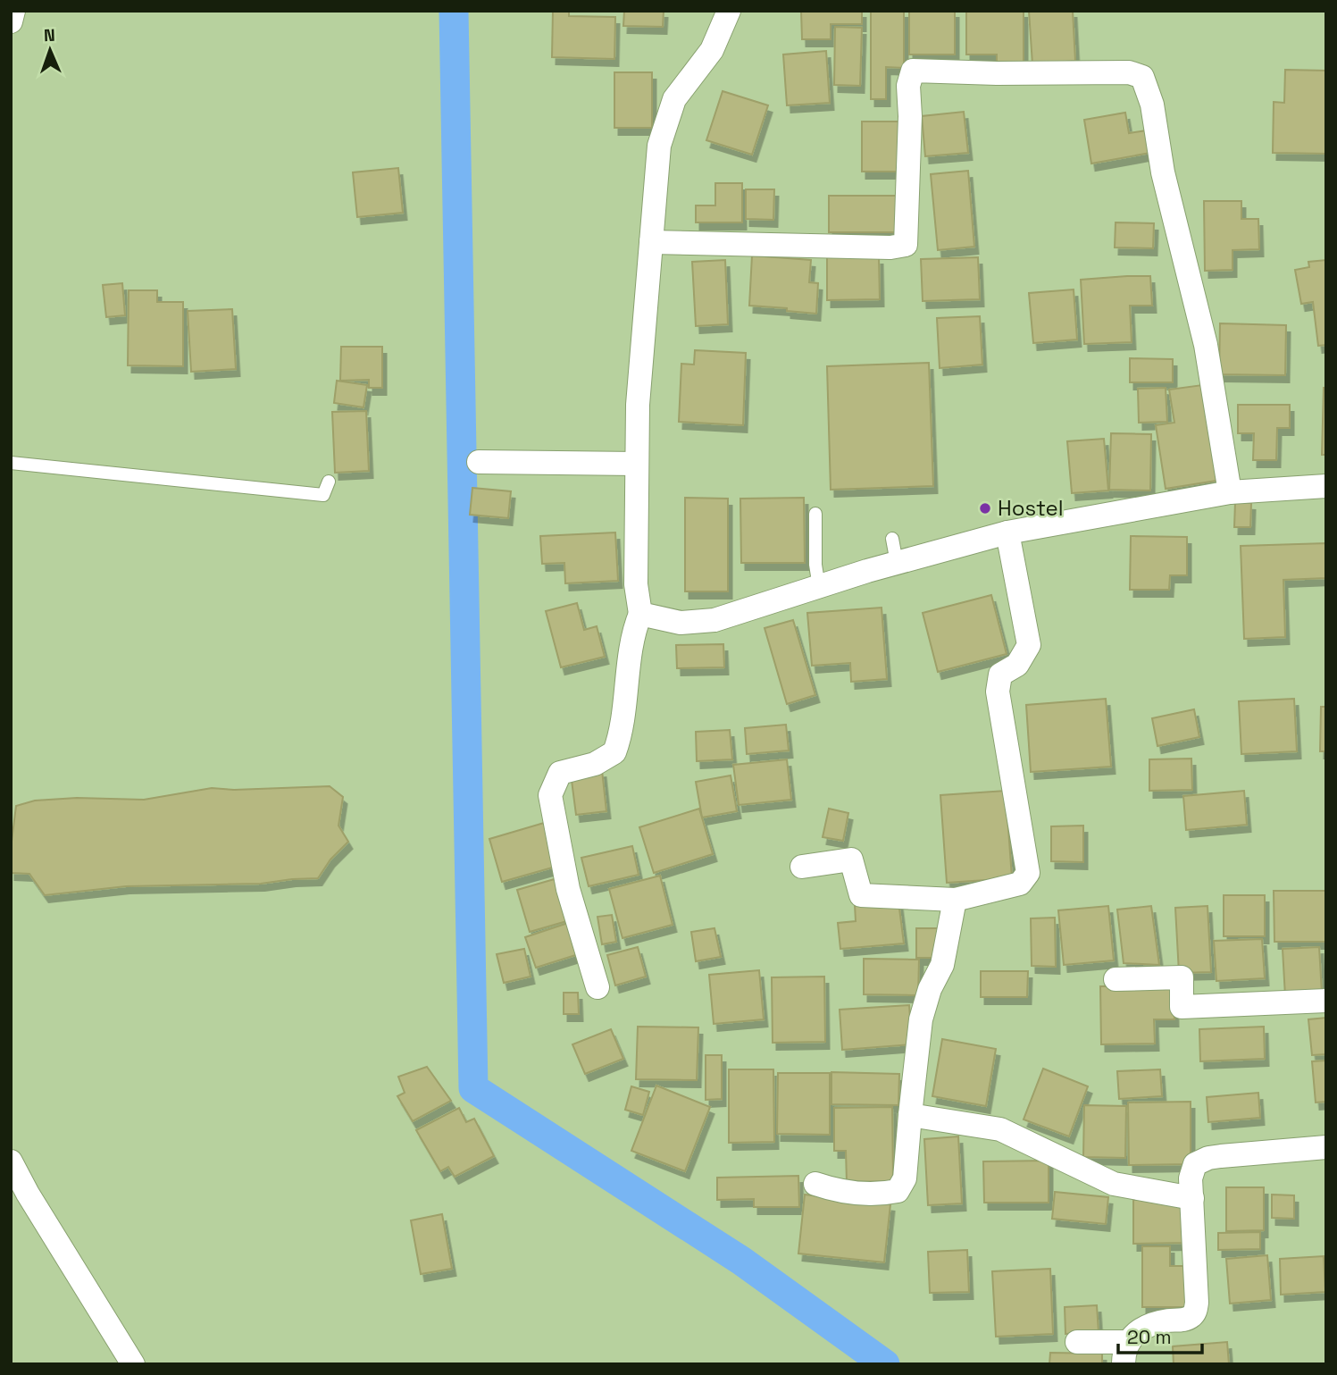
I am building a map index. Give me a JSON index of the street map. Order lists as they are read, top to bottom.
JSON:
{
  "places": ["Hostel"],
  "scale_bar": "20 m",
  "north": "top"
}
